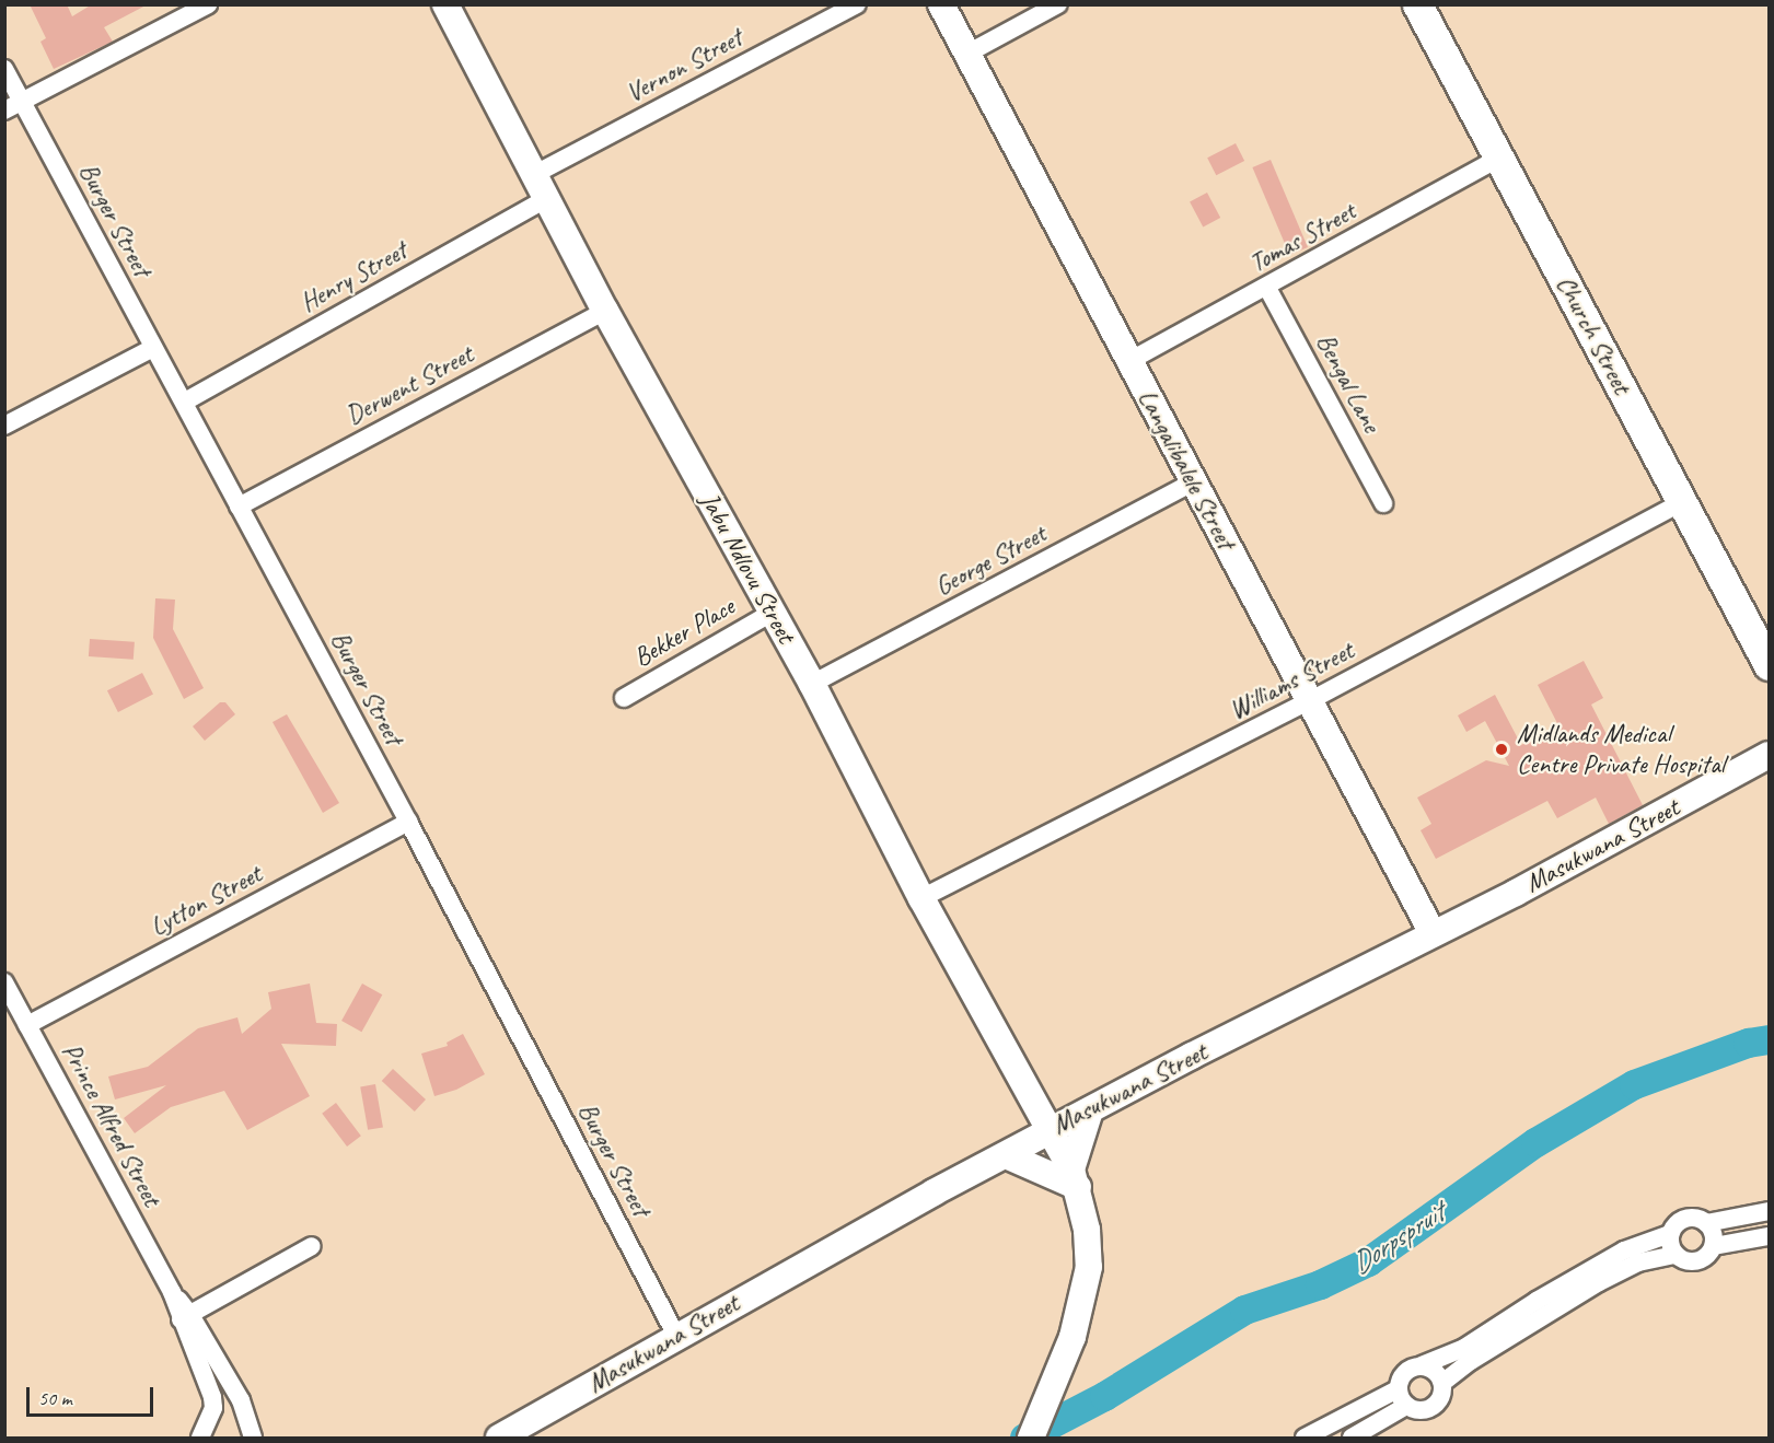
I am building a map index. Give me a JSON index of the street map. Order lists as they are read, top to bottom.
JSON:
{
  "streets": {
    "main road": ["Church Street"],
    "street": [
      "Vernon Street",
      "Burger Street",
      "Tomas Street",
      "Henry Street",
      "Bengal Lane",
      "Derwent Street",
      "Langalibalele Street",
      "George Street",
      "Jabu Ndlovu Street",
      "Bekker Place",
      "Williams Street",
      "Masukwana Street",
      "Lytton Street",
      "Prince Alfred Street"
    ]
  },
  "crossings": [
    ["Vernon Street", "Jabu Ndlovu Street"],
    ["Burger Street", "Henry Street"],
    ["Burger Street", "Derwent Street"],
    ["Burger Street", "Masukwana Street"],
    ["Burger Street", "Lytton Street"],
    ["Tomas Street", "Church Street"],
    ["Tomas Street", "Bengal Lane"],
    ["Tomas Street", "Langalibalele Street"],
    ["Henry Street", "Jabu Ndlovu Street"],
    ["Church Street", "Williams Street"],
    ["Derwent Street", "Jabu Ndlovu Street"],
    ["Langalibalele Street", "George Street"],
    ["Langalibalele Street", "Williams Street"],
    ["Langalibalele Street", "Masukwana Street"],
    ["George Street", "Jabu Ndlovu Street"],
    ["Jabu Ndlovu Street", "Bekker Place"],
    ["Jabu Ndlovu Street", "Williams Street"],
    ["Jabu Ndlovu Street", "Masukwana Street"],
    ["Lytton Street", "Prince Alfred Street"]
  ],
  "water": ["Dorpspruit"],
  "places": ["Midlands Medical Centre Private Hospital"],
  "scale_bar": "50 m"
}
